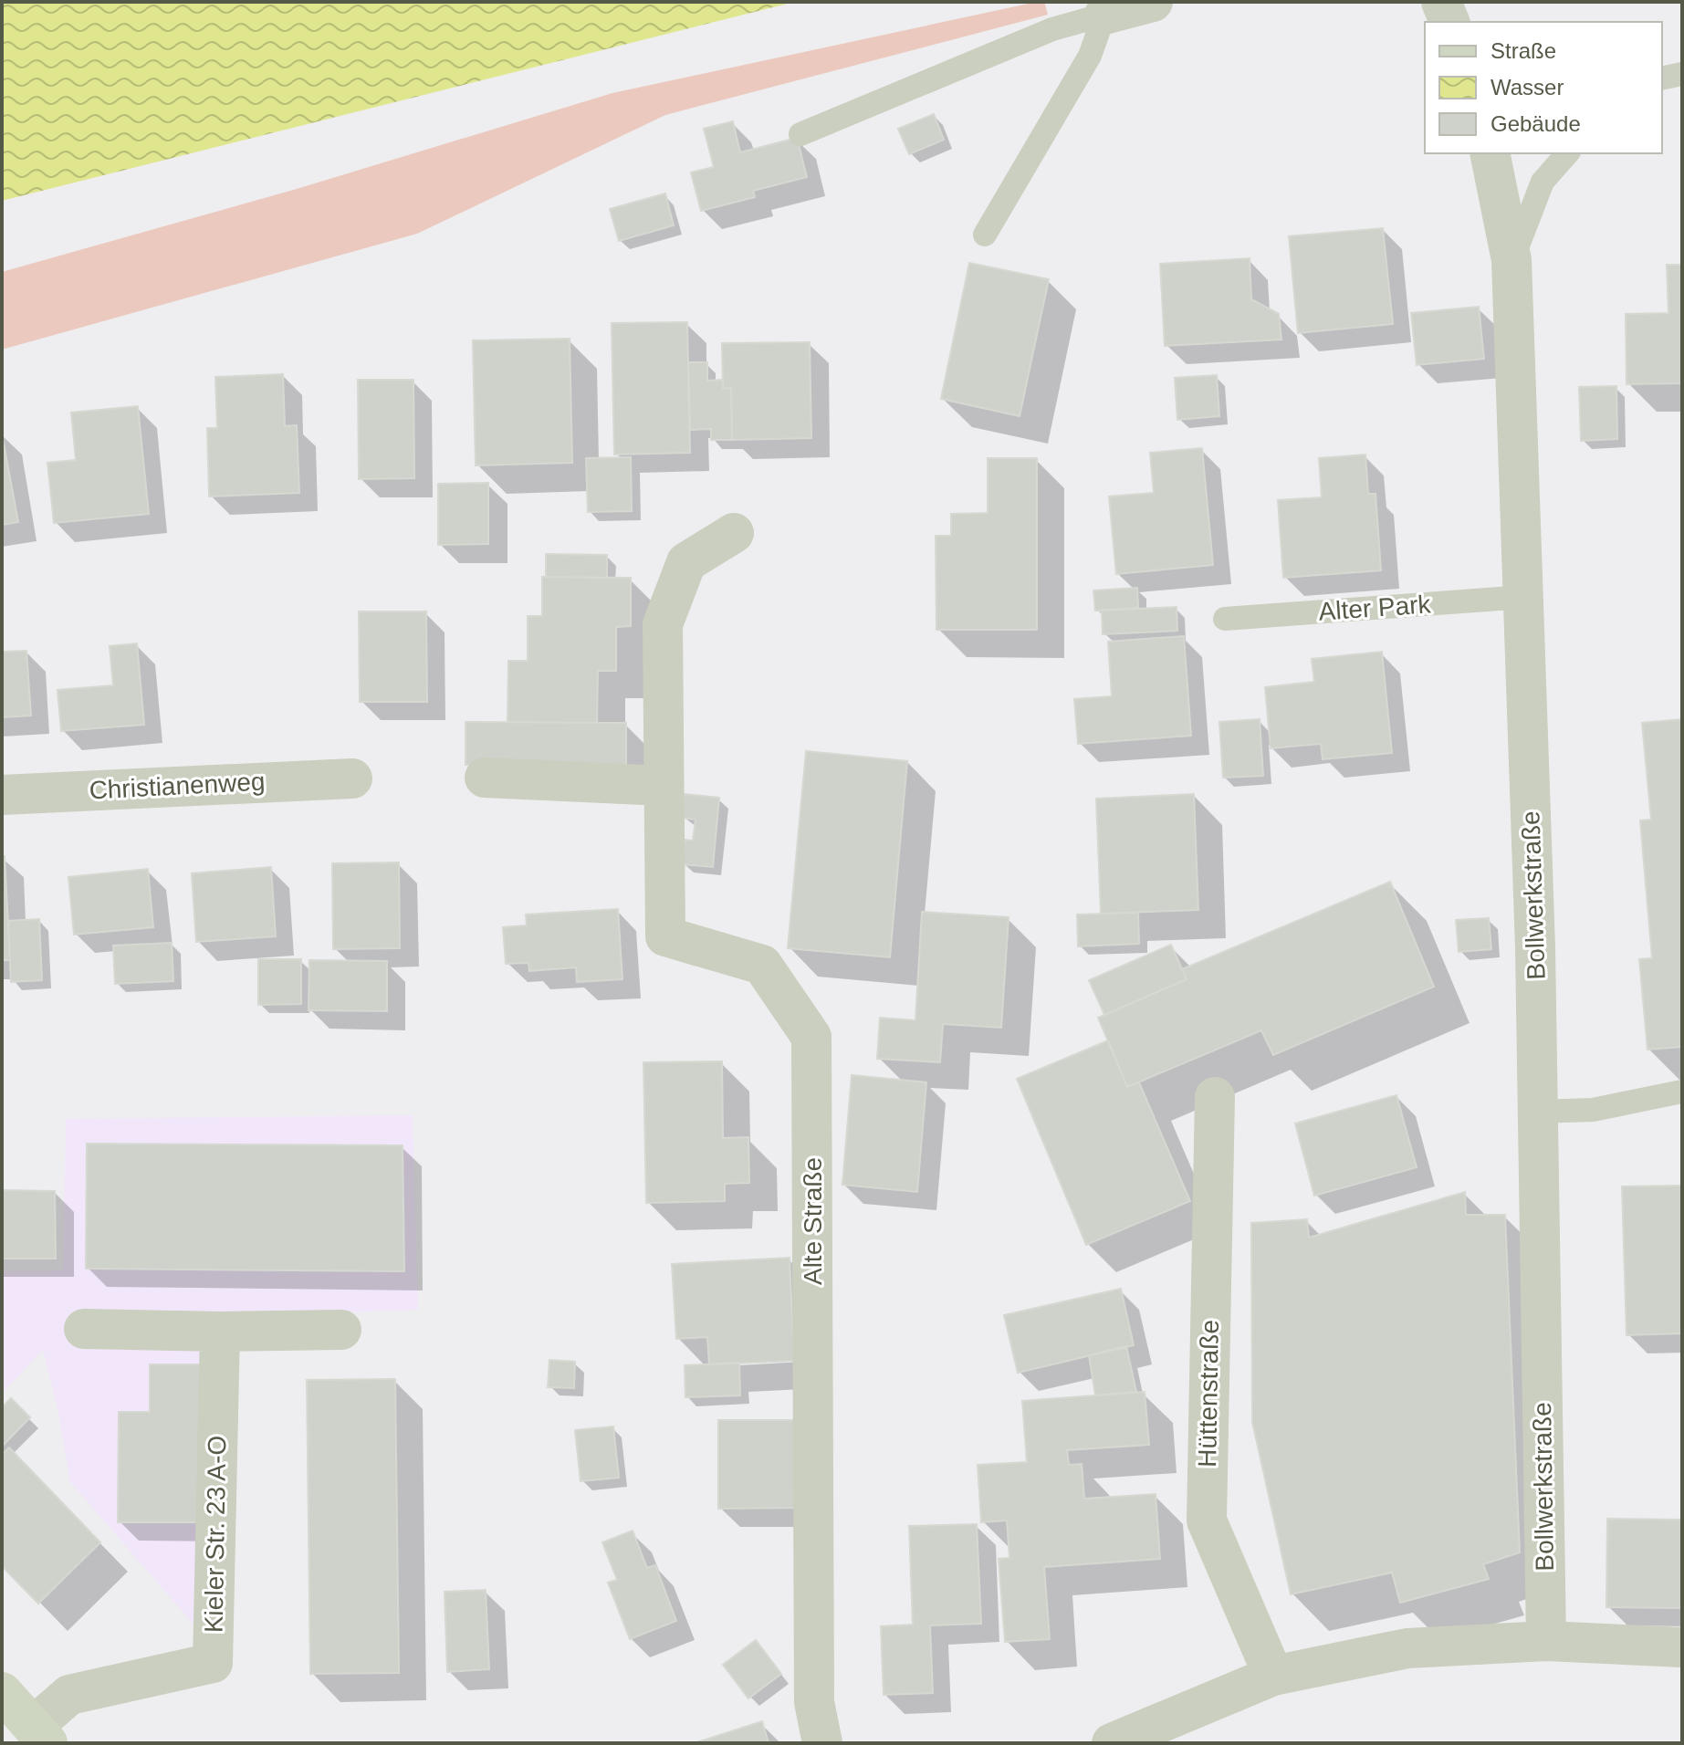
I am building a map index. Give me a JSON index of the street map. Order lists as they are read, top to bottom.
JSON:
{
  "streets": {
    "street": [
      "Christianenweg",
      "Bollwerkstraße",
      "Alte Straße",
      "Hüttenstraße",
      "Kieler Str. 23 A-O"
    ],
    "lane": ["Alter Park"]
  },
  "crossings": [
    ["Alter Park", "Bollwerkstraße"]
  ],
  "legend": ["Straße", "Wasser", "Gebäude"]
}
